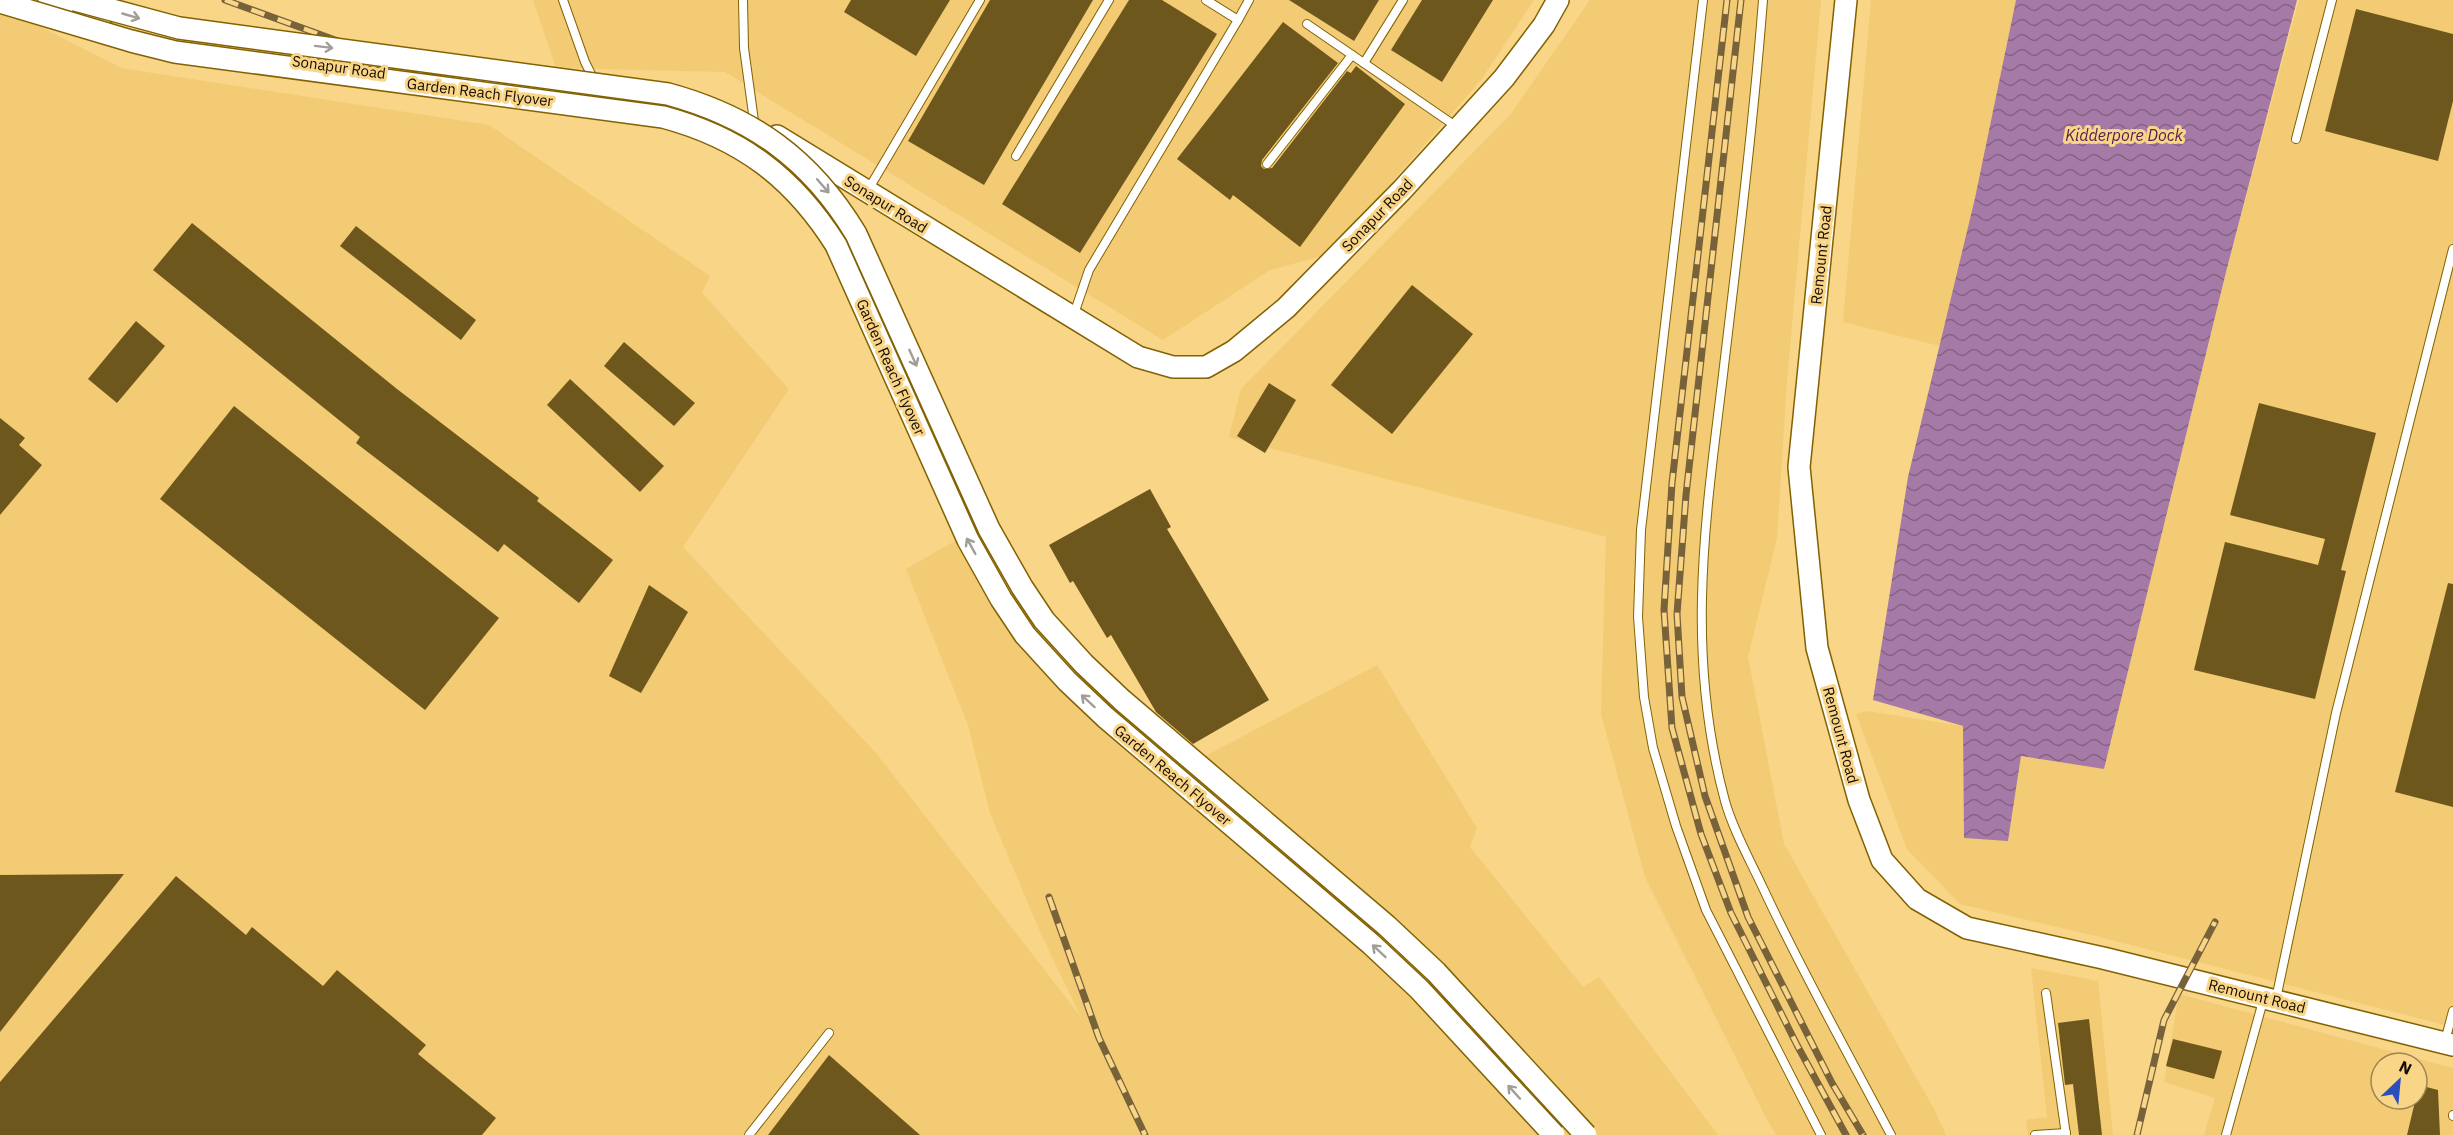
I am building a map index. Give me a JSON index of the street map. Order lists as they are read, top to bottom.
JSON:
{
  "streets": {
    "main road": ["Sonapur Road", "Garden Reach Flyover", "Remount Road"]
  },
  "water": ["Kidderpore Dock"],
  "north": "top right"
}
